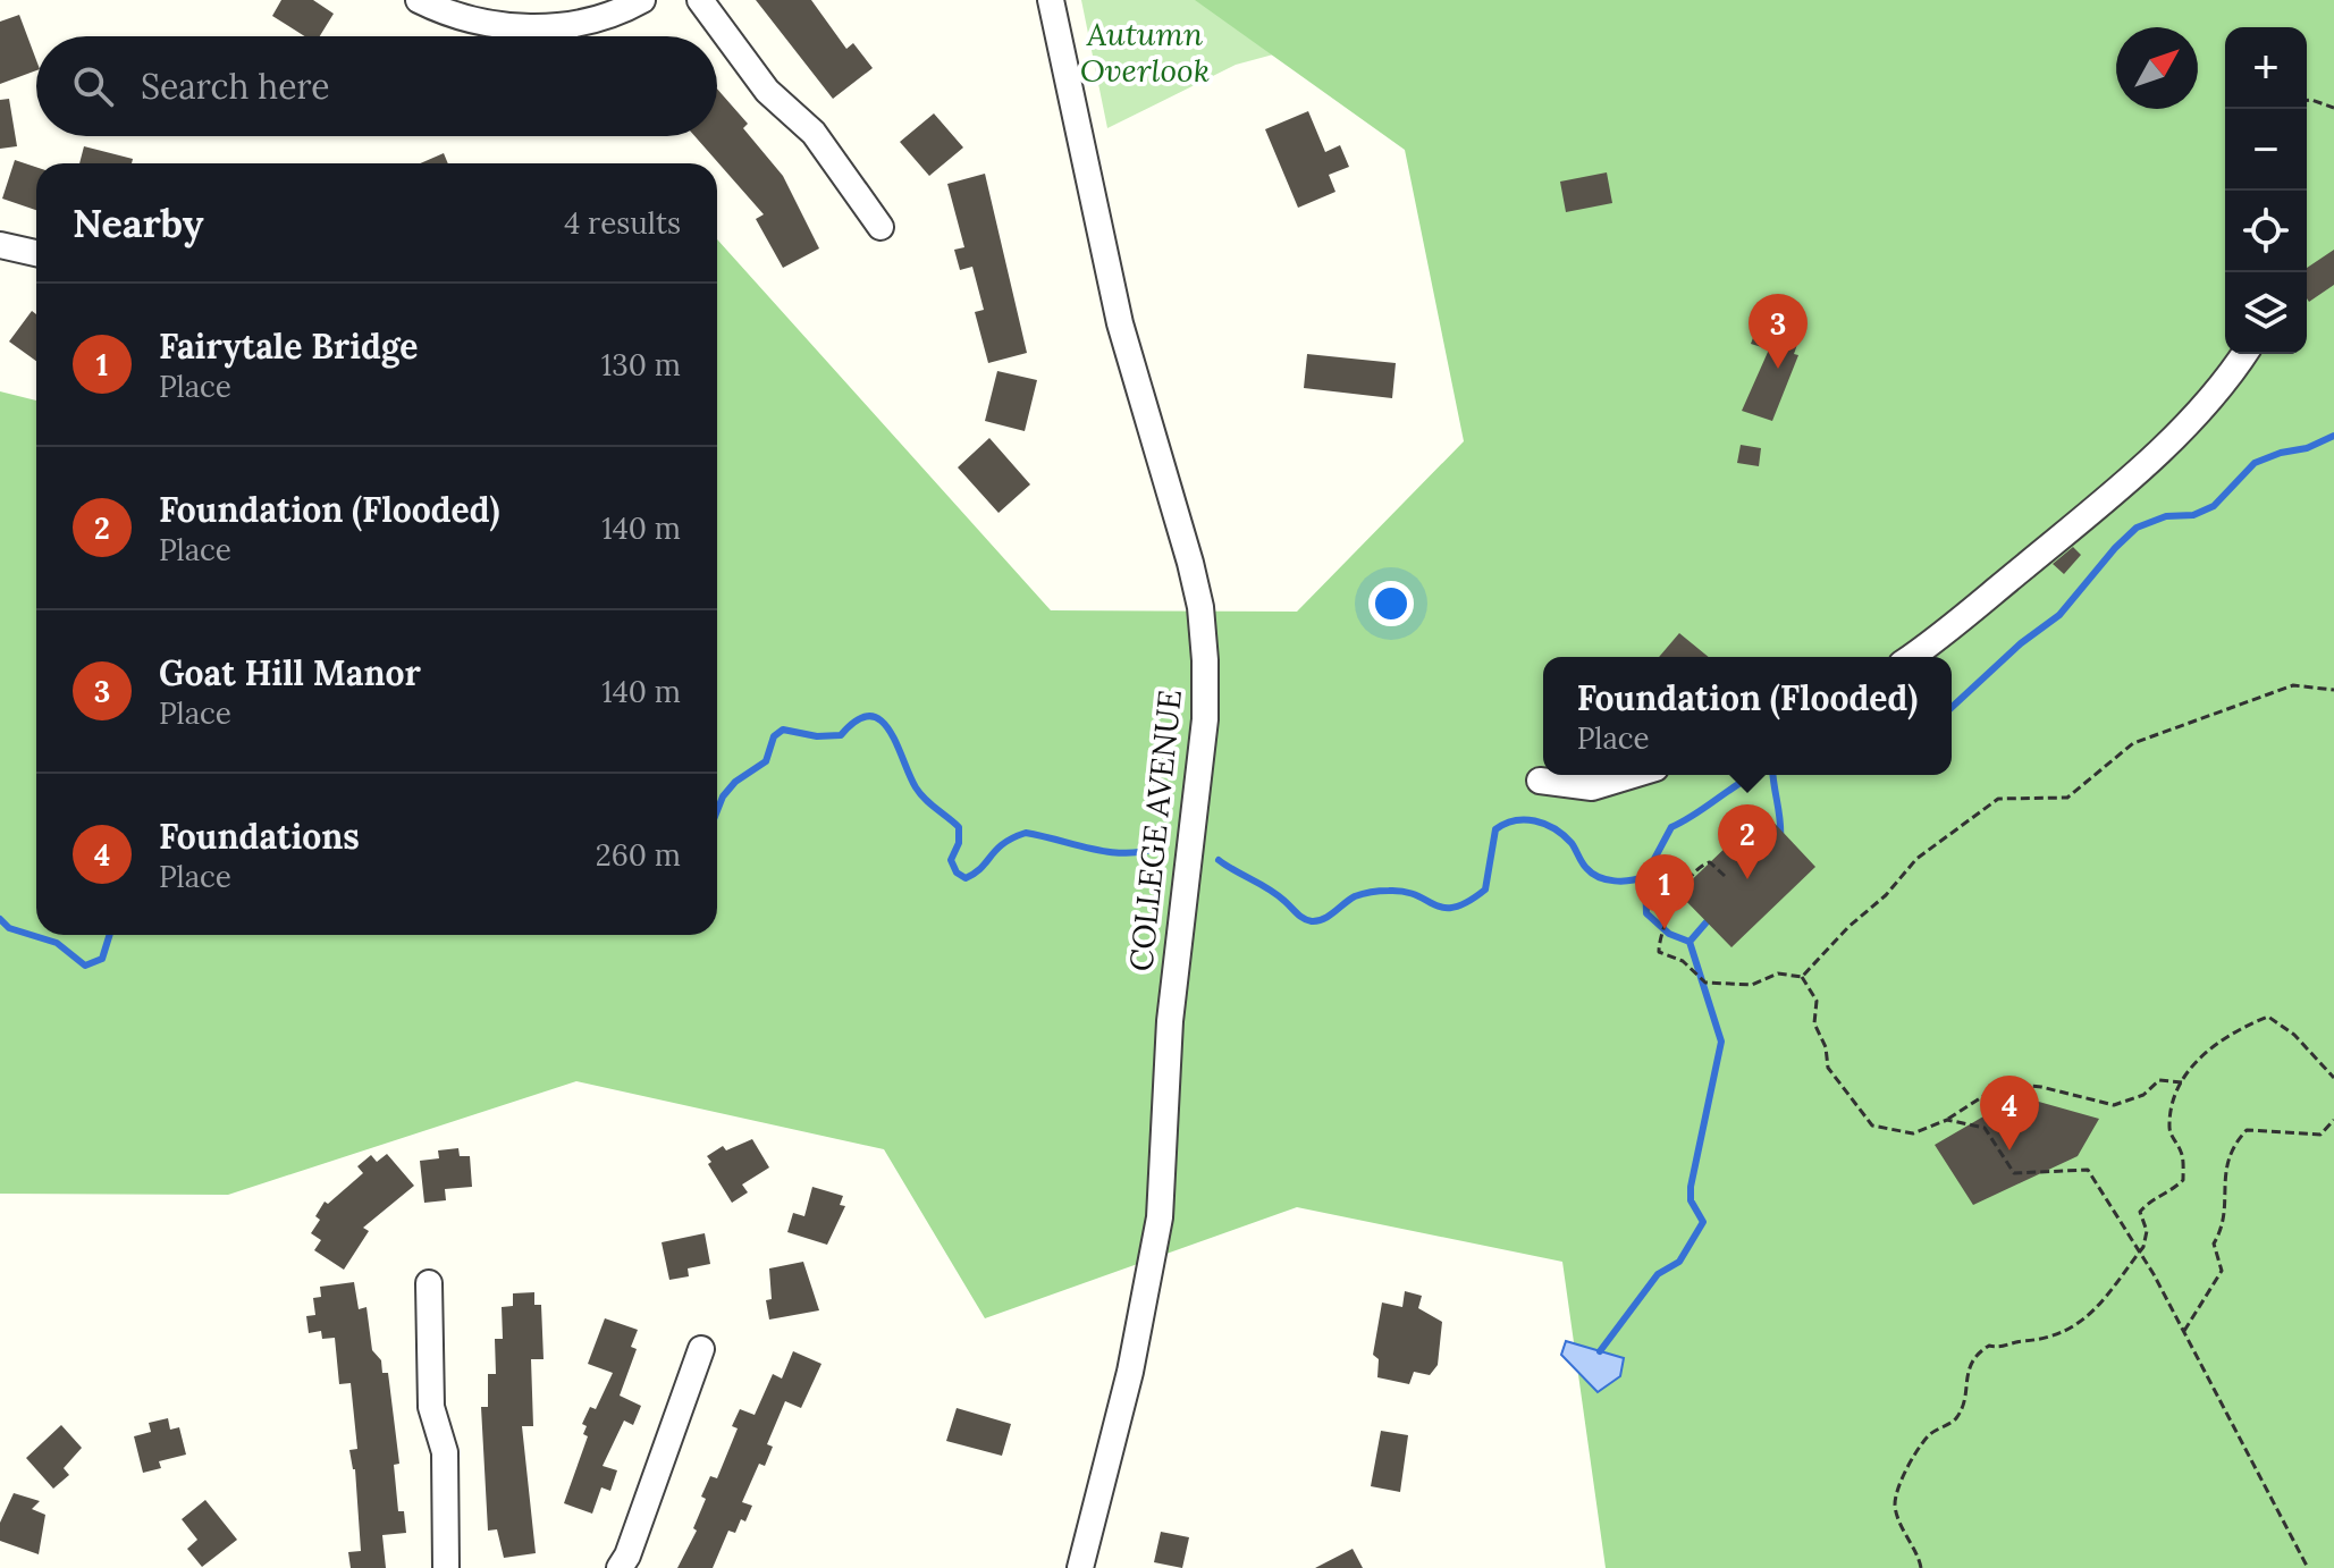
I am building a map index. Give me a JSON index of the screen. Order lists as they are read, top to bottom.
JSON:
{
  "streets": {
    "street": ["COLLEGE AVENUE"]
  },
  "parks": ["Autumn Overlook"],
  "north": "top right",
  "page": {
    "map_buttons": ["+", "−"],
    "search": "Search here",
    "heading": ["Nearby", "4 results"],
    "list": [
      {
        "mark": "1",
        "name": "Fairytale Bridge",
        "note": "Place",
        "value": "130 m"
      },
      {
        "mark": "2",
        "name": "Foundation (Flooded)",
        "note": "Place",
        "value": "140 m"
      },
      {
        "mark": "3",
        "name": "Goat Hill Manor",
        "note": "Place",
        "value": "140 m"
      },
      {
        "mark": "4",
        "name": "Foundations",
        "note": "Place",
        "value": "260 m"
      }
    ],
    "pins": [
      "3",
      "2",
      "1",
      "4"
    ],
    "popup": ["Foundation (Flooded)", "Place"]
  }
}
